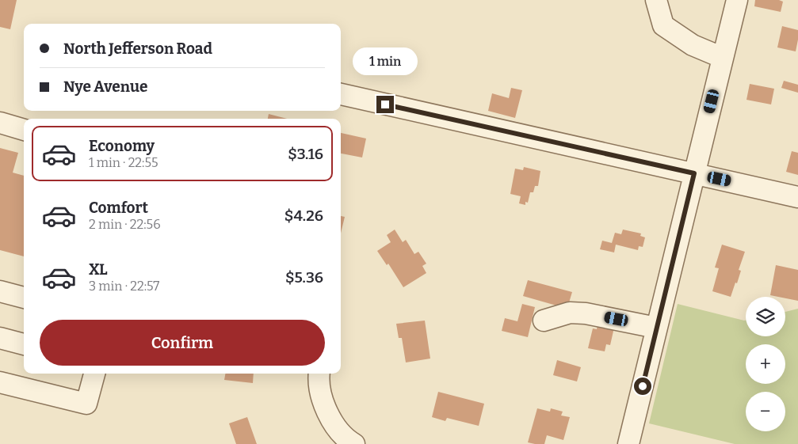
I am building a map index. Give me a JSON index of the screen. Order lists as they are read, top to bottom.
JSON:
{
  "page": {
    "banner": ["North Jefferson Road", "Nye Avenue"],
    "bubble": "1 min",
    "list": [
      {
        "name": "Economy",
        "note": "1 min · 22:55",
        "value": "$3.16"
      },
      {
        "name": "Comfort",
        "note": "2 min · 22:56",
        "value": "$4.26"
      },
      {
        "name": "XL",
        "note": "3 min · 22:57",
        "value": "$5.36"
      }
    ],
    "map_buttons": ["+", "−"],
    "buttons": "Confirm"
  }
}
